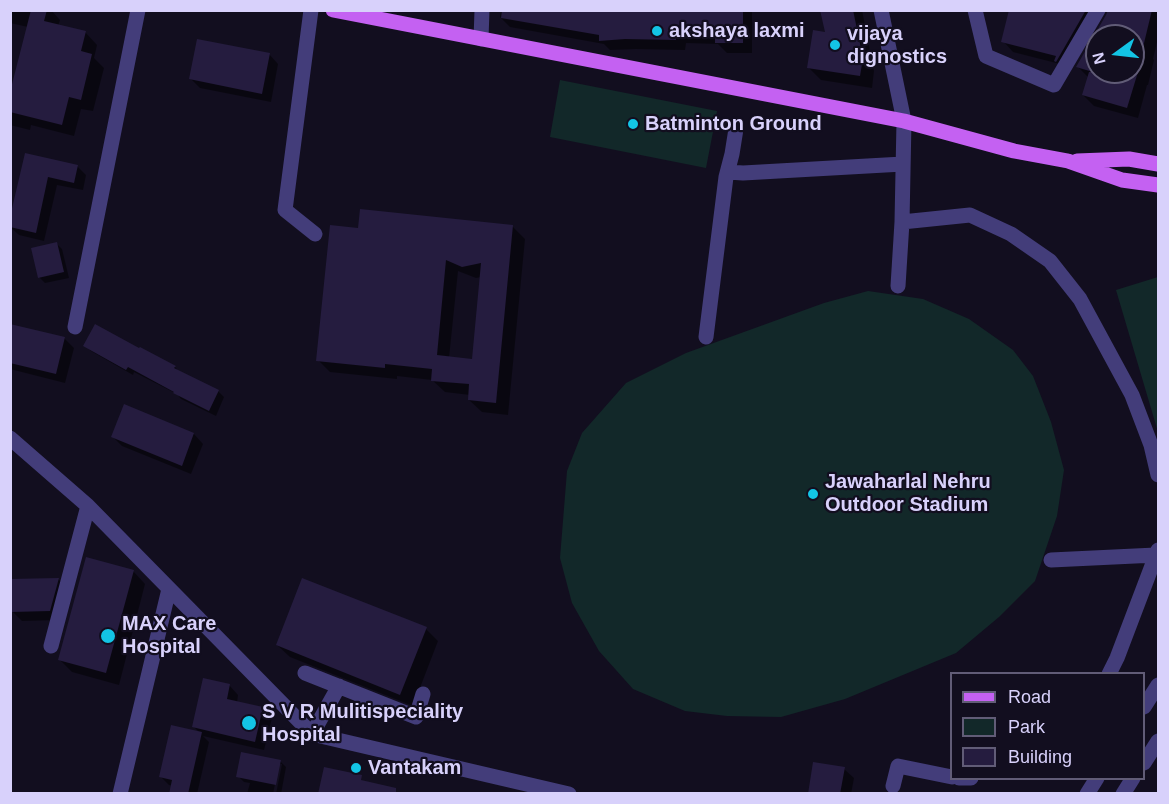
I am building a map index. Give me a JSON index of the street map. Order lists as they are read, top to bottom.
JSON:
{
  "places": [
    "akshaya laxmi",
    "vijaya dignostics",
    "Batminton Ground",
    "Jawaharlal Nehru Outdoor Stadium",
    "MAX Care Hospital",
    "S V R Mulitispeciality Hospital",
    "Vantakam"
  ],
  "legend": ["Road", "Park", "Building"],
  "north": "left"
}
